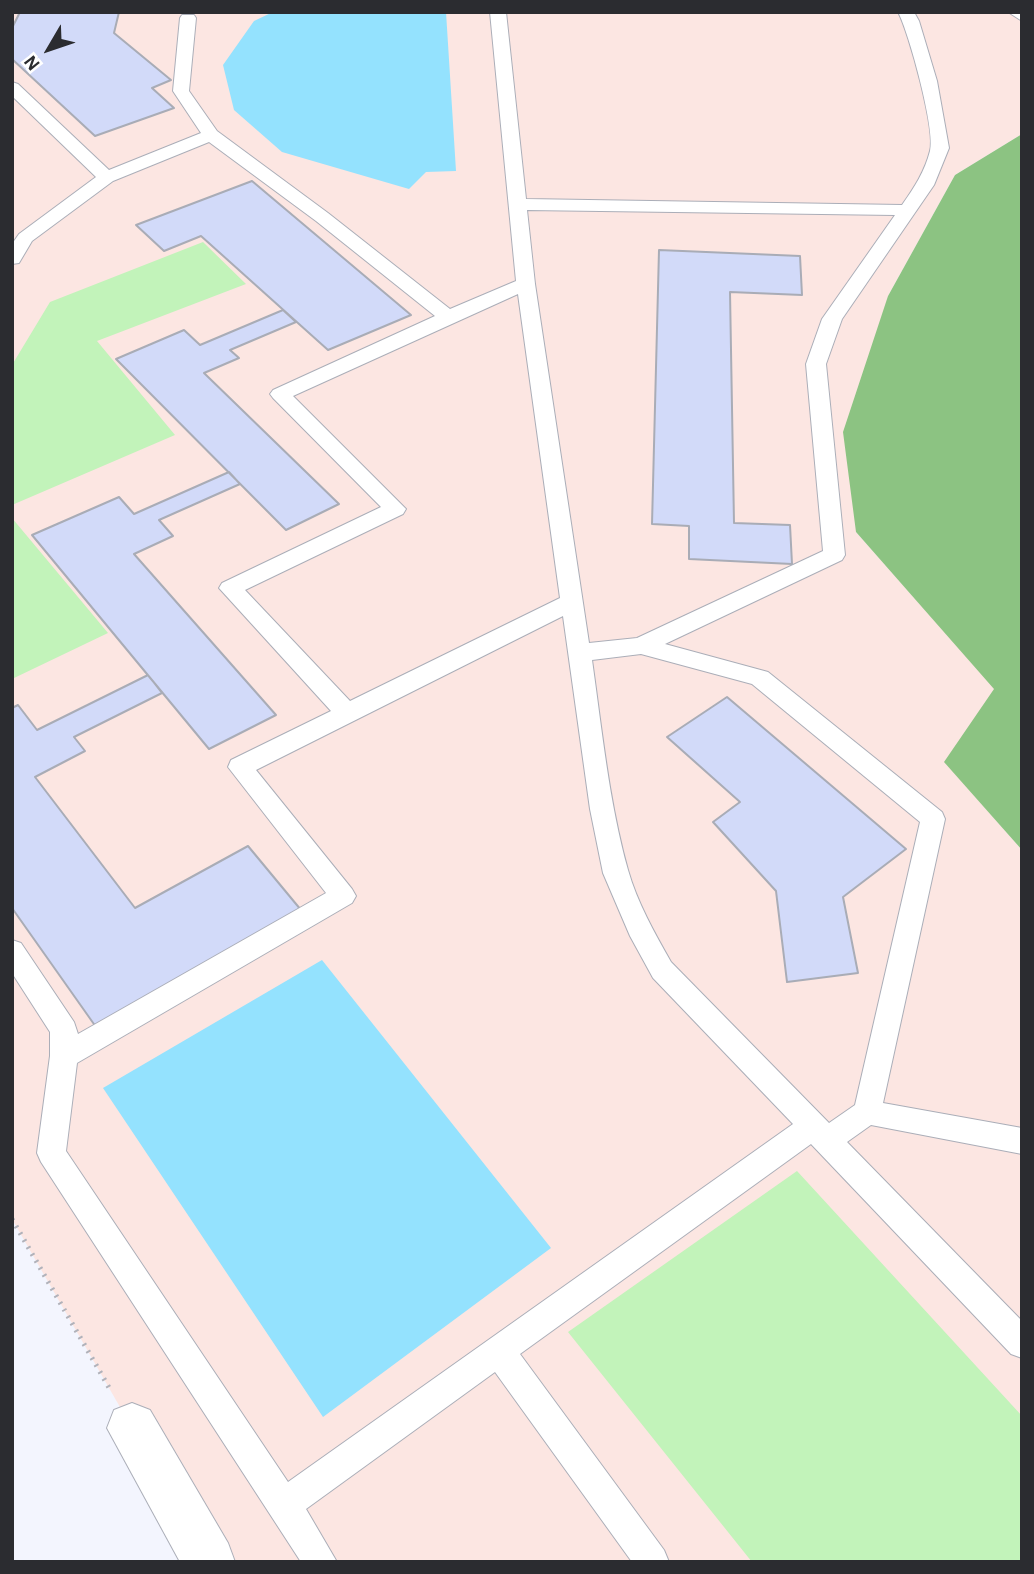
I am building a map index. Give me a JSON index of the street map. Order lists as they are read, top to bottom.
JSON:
{
  "north": "bottom left"
}
